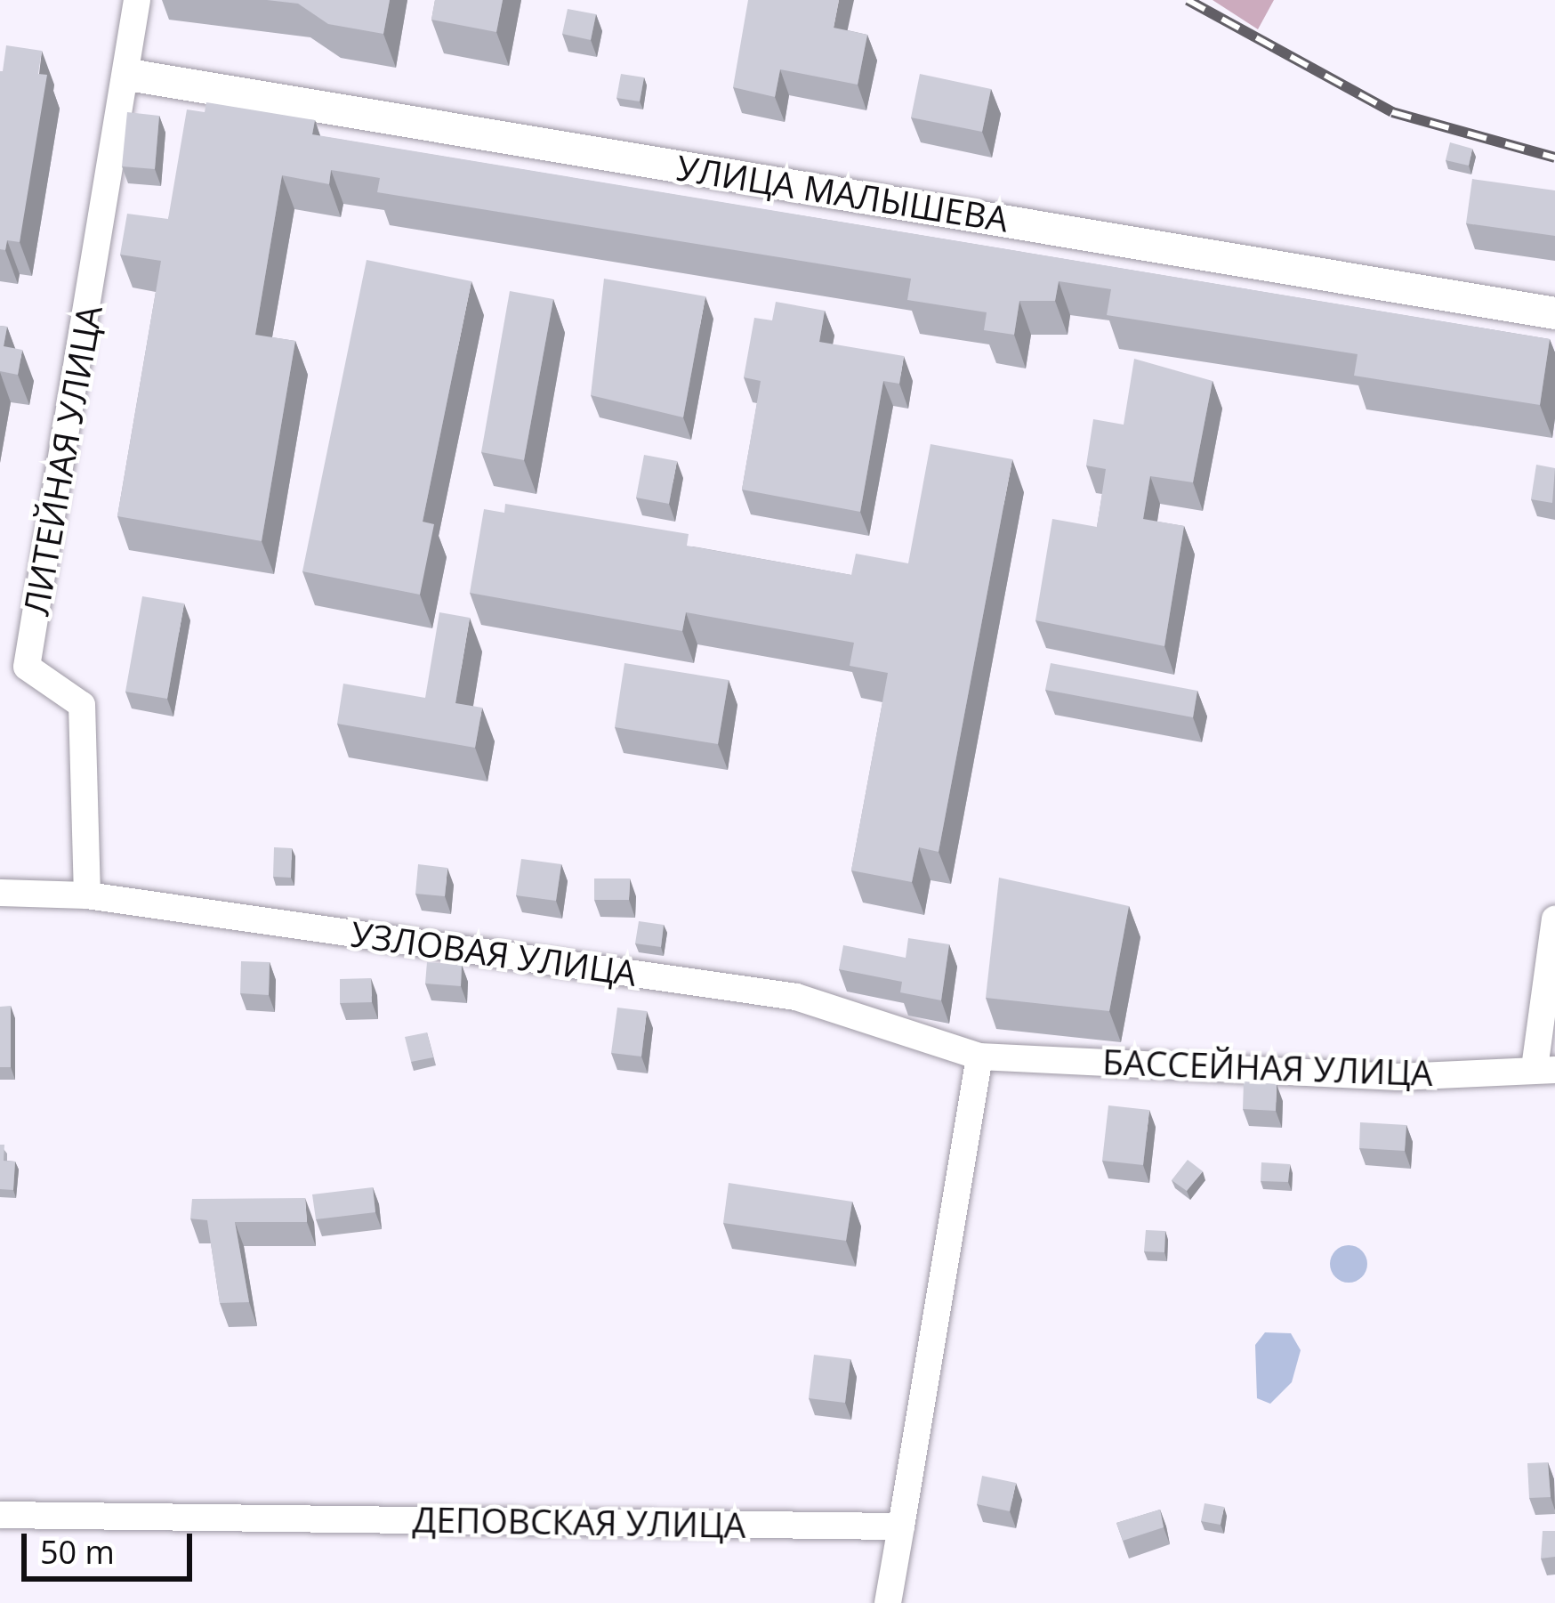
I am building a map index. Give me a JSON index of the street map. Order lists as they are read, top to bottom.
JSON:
{
  "streets": {
    "street": [
      "УЛИЦА МАЛЫШЕВА",
      "ЛИТЕЙНАЯ УЛИЦА",
      "УЗЛОВАЯ УЛИЦА",
      "БАССЕЙНАЯ УЛИЦА",
      "ДЕПОВСКАЯ УЛИЦА"
    ]
  },
  "crossings": [
    ["УЛИЦА МАЛЫШЕВА", "ЛИТЕЙНАЯ УЛИЦА"],
    ["ЛИТЕЙНАЯ УЛИЦА", "УЗЛОВАЯ УЛИЦА"],
    ["УЗЛОВАЯ УЛИЦА", "БАССЕЙНАЯ УЛИЦА"]
  ],
  "scale_bar": "50 m"
}
